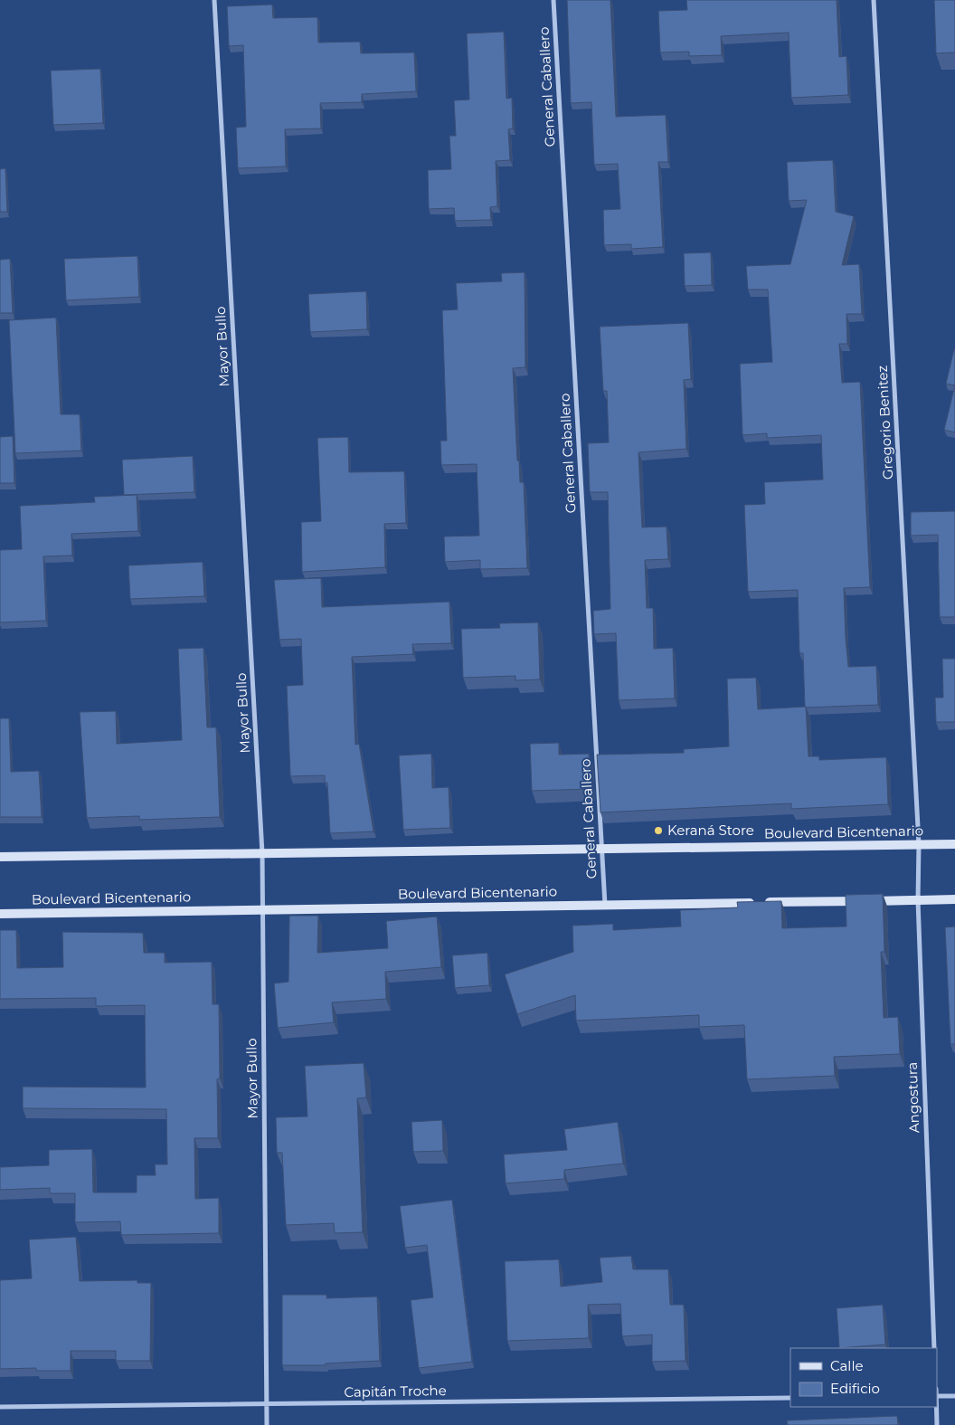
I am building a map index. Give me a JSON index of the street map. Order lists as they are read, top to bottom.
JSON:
{
  "streets": {
    "main road": ["Boulevard Bicentenario"],
    "street": [
      "General Caballero",
      "Mayor Bullo",
      "Gregorio Benitez",
      "Angostura",
      "Capitán Troche"
    ]
  },
  "crossings": [
    ["General Caballero", "Boulevard Bicentenario"],
    ["Mayor Bullo", "Boulevard Bicentenario"],
    ["Mayor Bullo", "Capitán Troche"],
    ["Gregorio Benitez", "Boulevard Bicentenario"],
    ["Gregorio Benitez", "Angostura"],
    ["Boulevard Bicentenario", "Angostura"]
  ],
  "places": ["Keraná Store"],
  "legend": ["Calle", "Edificio"]
}
